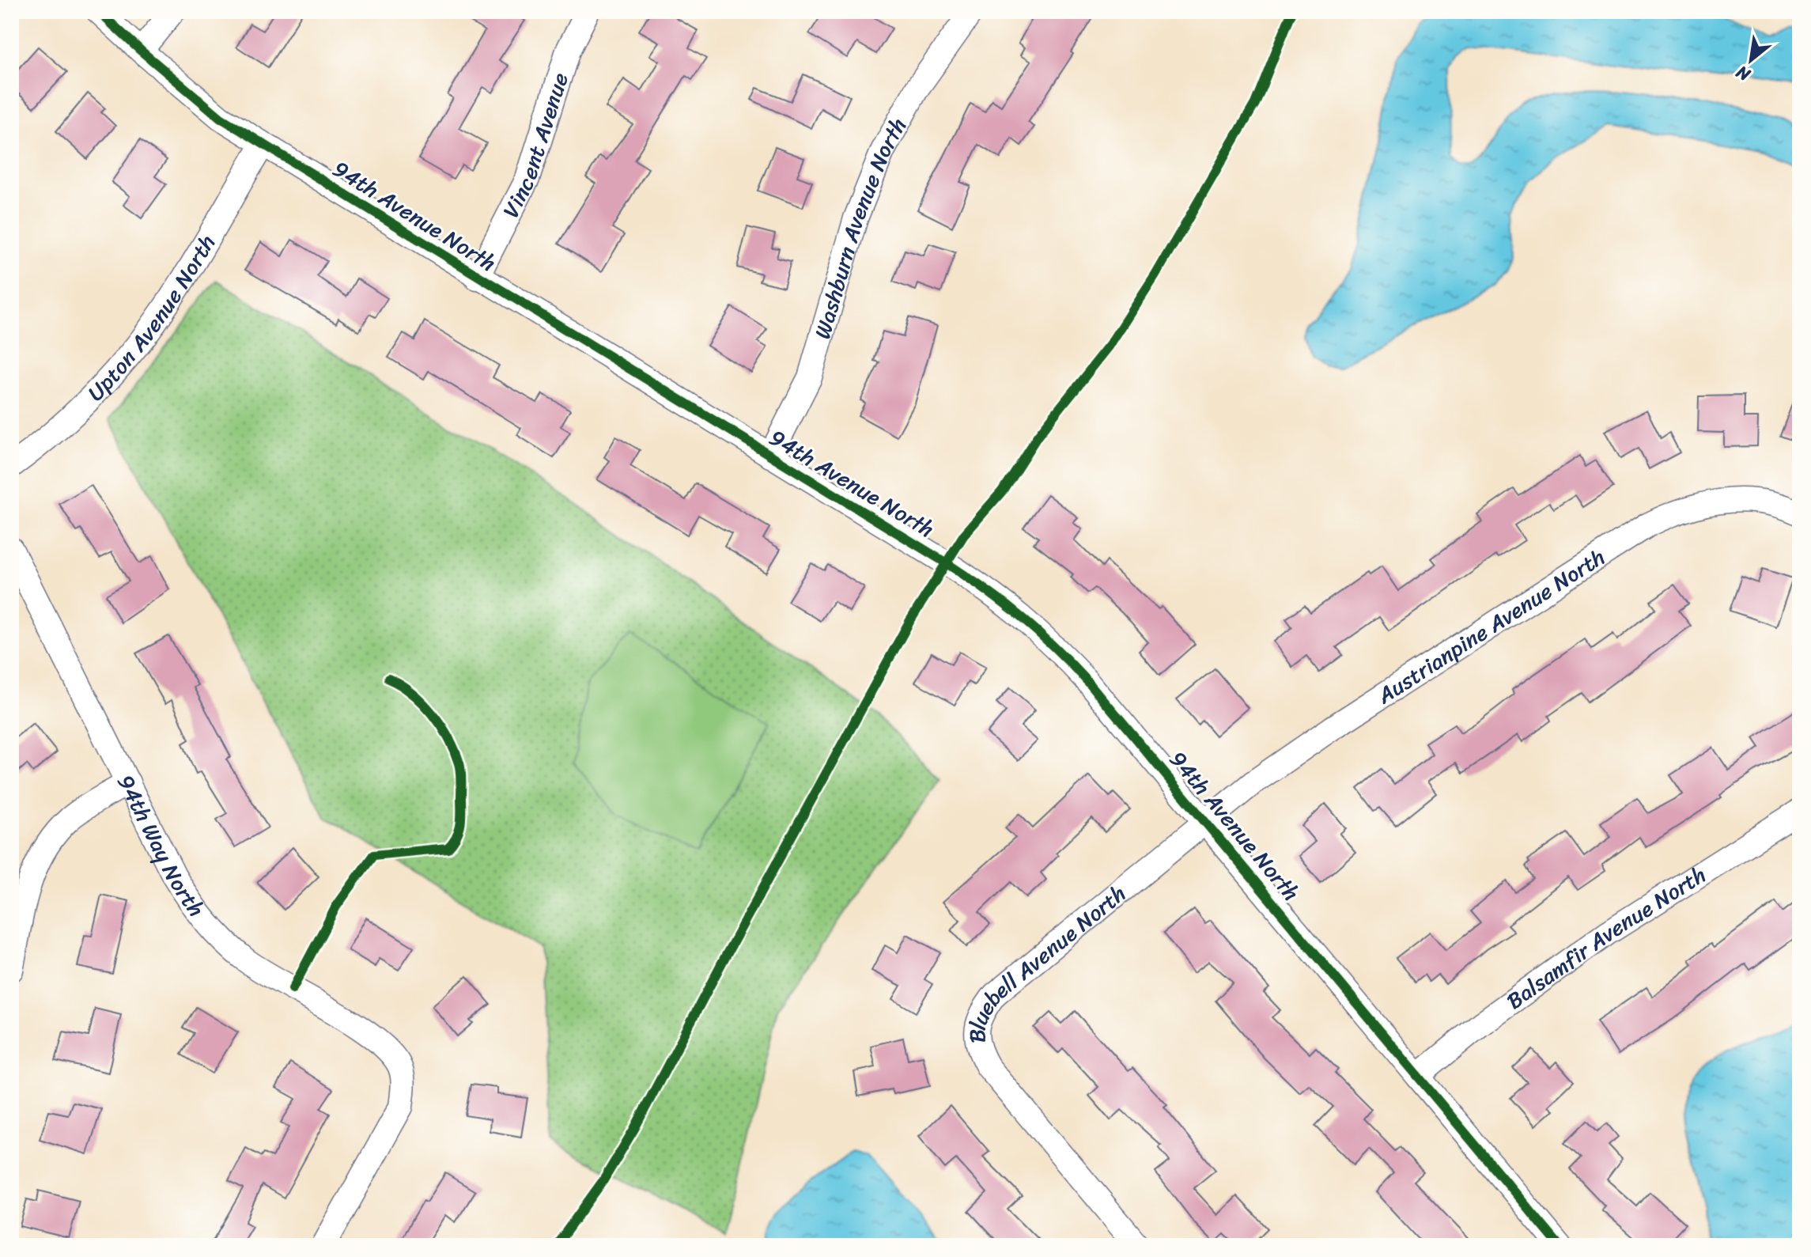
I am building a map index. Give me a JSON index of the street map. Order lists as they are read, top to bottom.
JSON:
{
  "streets": {
    "street": [
      "Vincent Avenue",
      "94th Avenue North",
      "Washburn Avenue North",
      "Upton Avenue North",
      "Austrianpine Avenue North",
      "94th Way North",
      "Balsamfir Avenue North",
      "Bluebell Avenue North"
    ]
  },
  "crossings": [
    ["Vincent Avenue", "94th Avenue North"],
    ["94th Avenue North", "Washburn Avenue North"],
    ["94th Avenue North", "Upton Avenue North"],
    ["94th Avenue North", "Austrianpine Avenue North"],
    ["94th Avenue North", "Balsamfir Avenue North"],
    ["94th Avenue North", "Bluebell Avenue North"],
    ["Austrianpine Avenue North", "Bluebell Avenue North"]
  ],
  "north": "bottom left"
}
